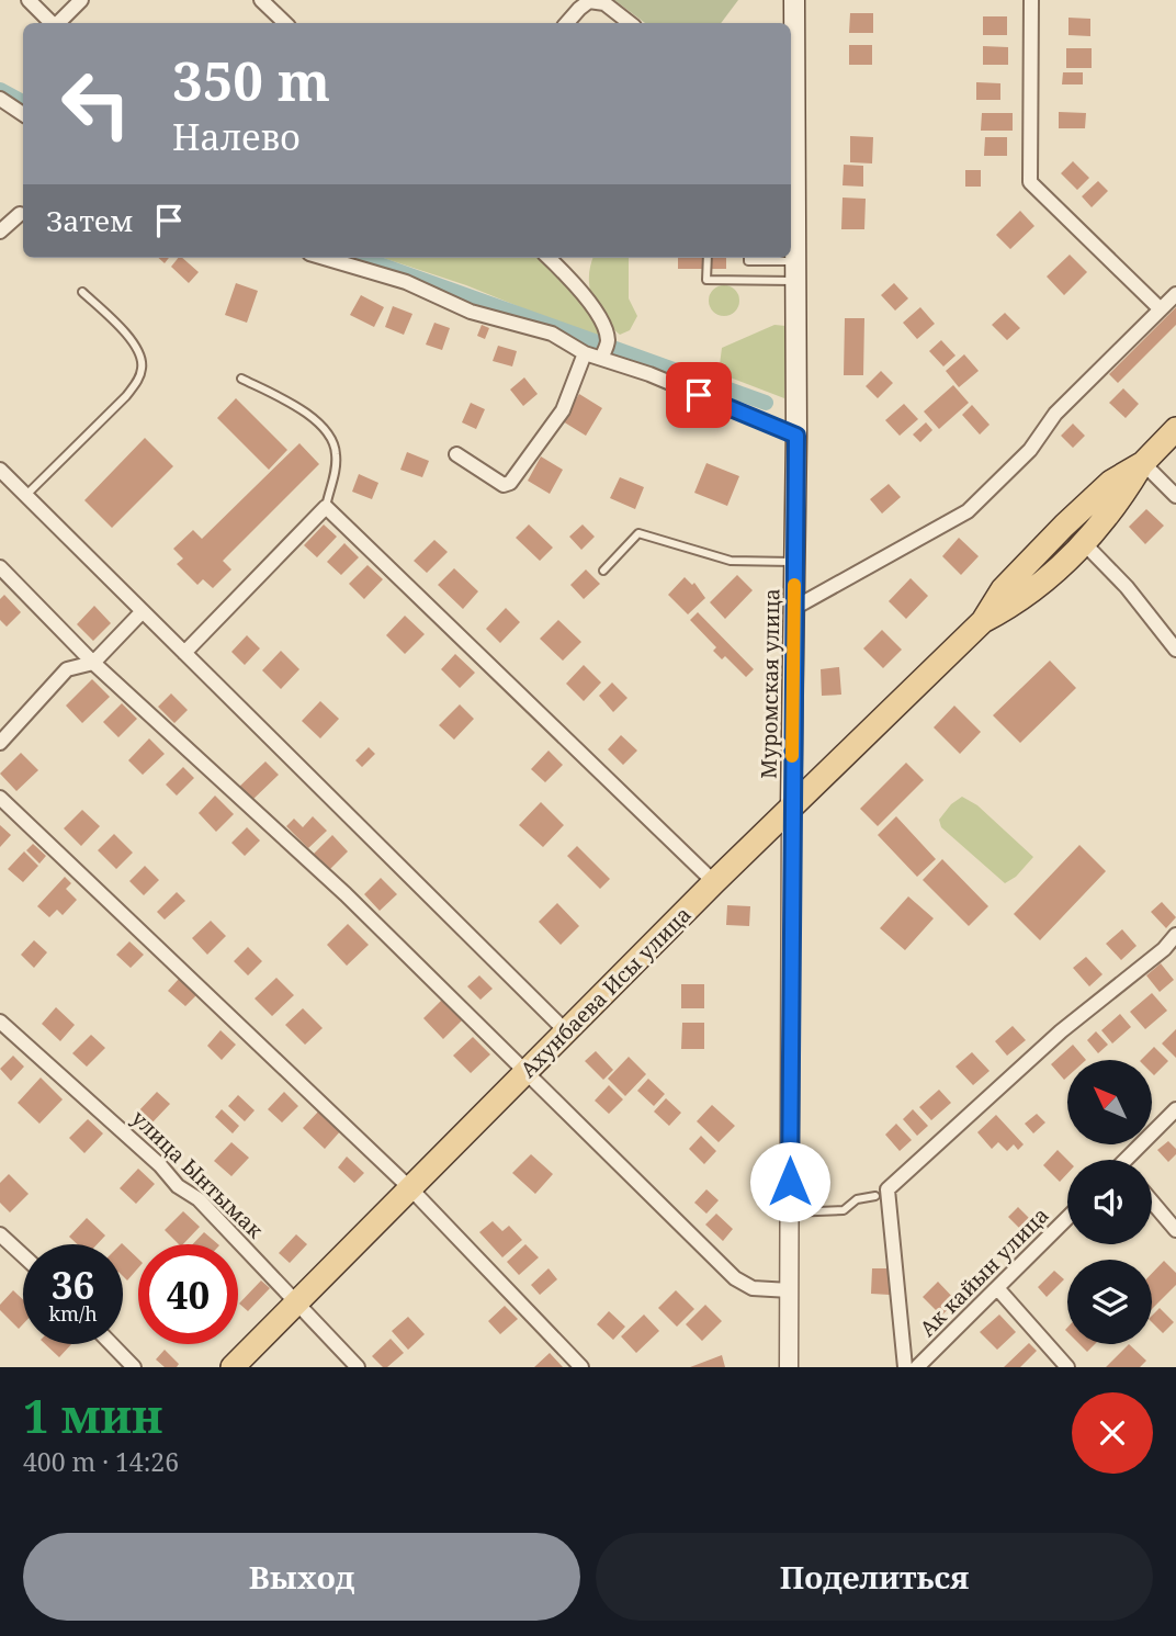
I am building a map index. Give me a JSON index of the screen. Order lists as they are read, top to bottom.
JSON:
{
  "streets": {
    "main road": ["Муромская улица", "Ахунбаева Исы улица"],
    "street": ["улица Ынтымак", "Ак кайын улица"]
  },
  "crossings": [
    ["Муромская улица", "Ахунбаева Исы улица"],
    ["Ахунбаева Исы улица", "улица Ынтымак"]
  ],
  "north": "top left",
  "page": {
    "turn": ["350 m", "Налево"],
    "then": "Затем",
    "speed": "36 km/h",
    "limit": "40",
    "heading": ["1 мин", "400 m · 14:26"],
    "buttons": ["Выход", "Поделиться"]
  }
}
